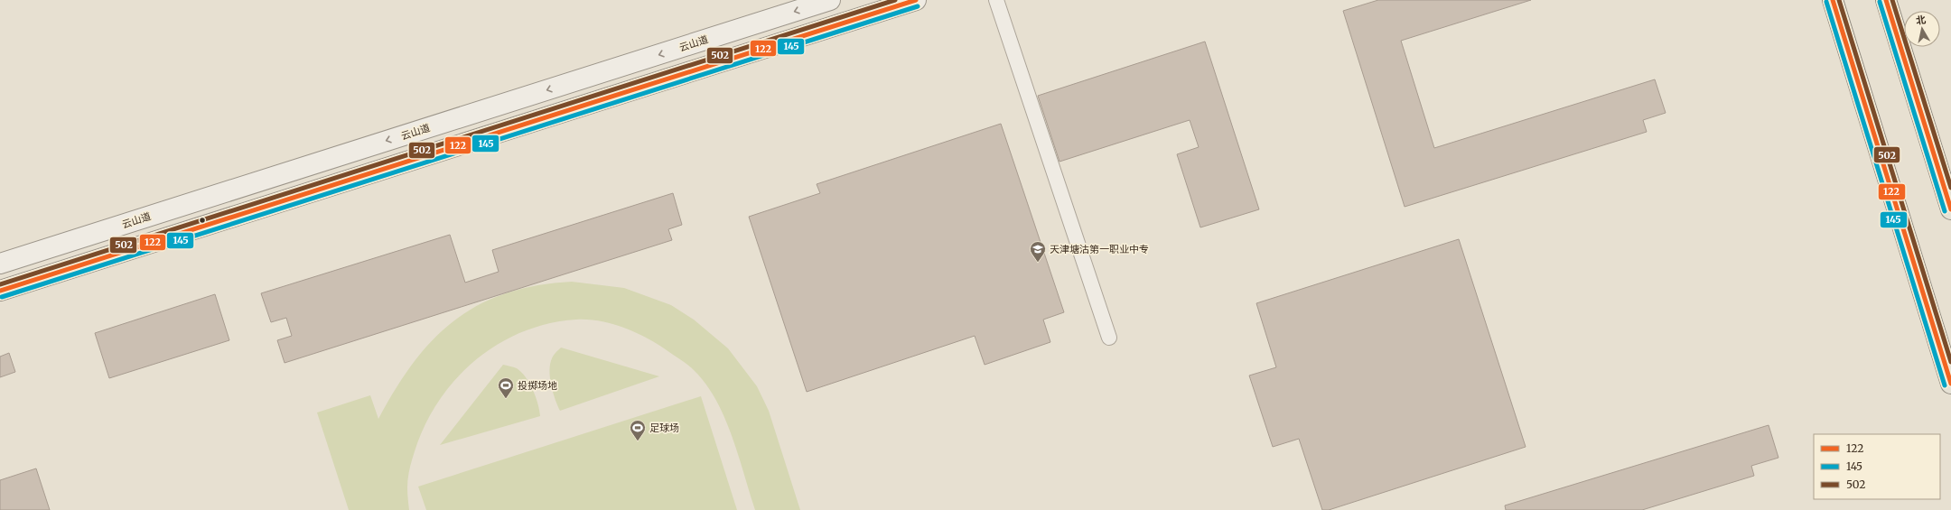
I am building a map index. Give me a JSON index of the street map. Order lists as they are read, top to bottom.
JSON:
{
  "streets": {
    "main road": ["云山道"]
  },
  "places": {
    "school or university": ["天津塘沽第一职业中专"],
    "sports": ["投掷场地", "足球场"]
  },
  "lines": ["transit line 122", "transit line 502", "transit line 145"],
  "legend": ["122", "145", "502"],
  "north": "top"
}
